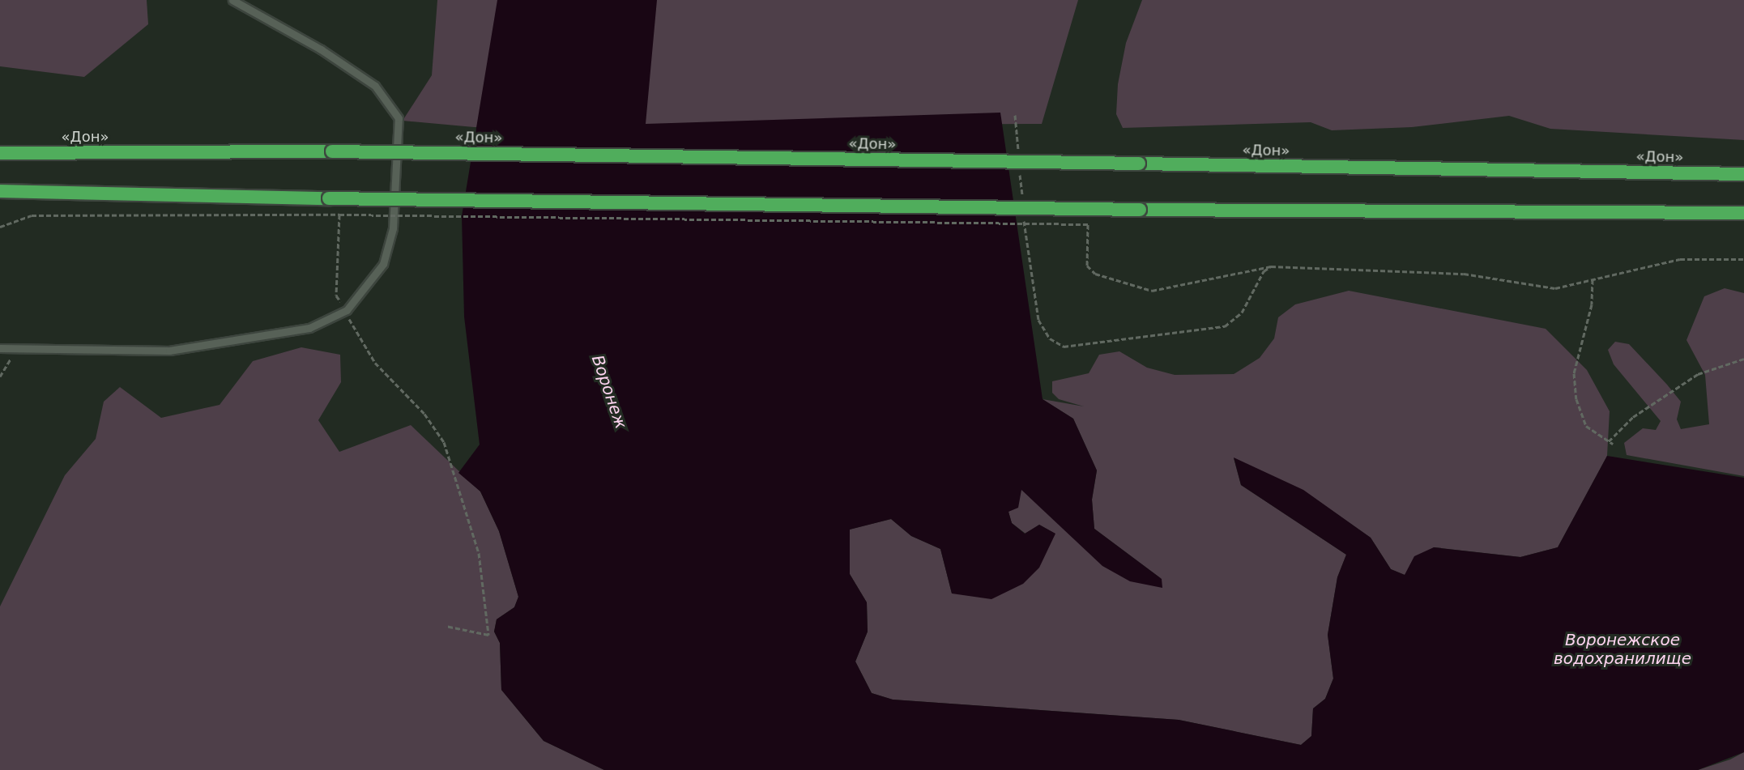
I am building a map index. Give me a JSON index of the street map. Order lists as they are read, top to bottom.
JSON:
{
  "streets": {
    "highway": ["«Дон»"]
  },
  "water": ["Воронеж", "Воронежское водохранилище"]
}
